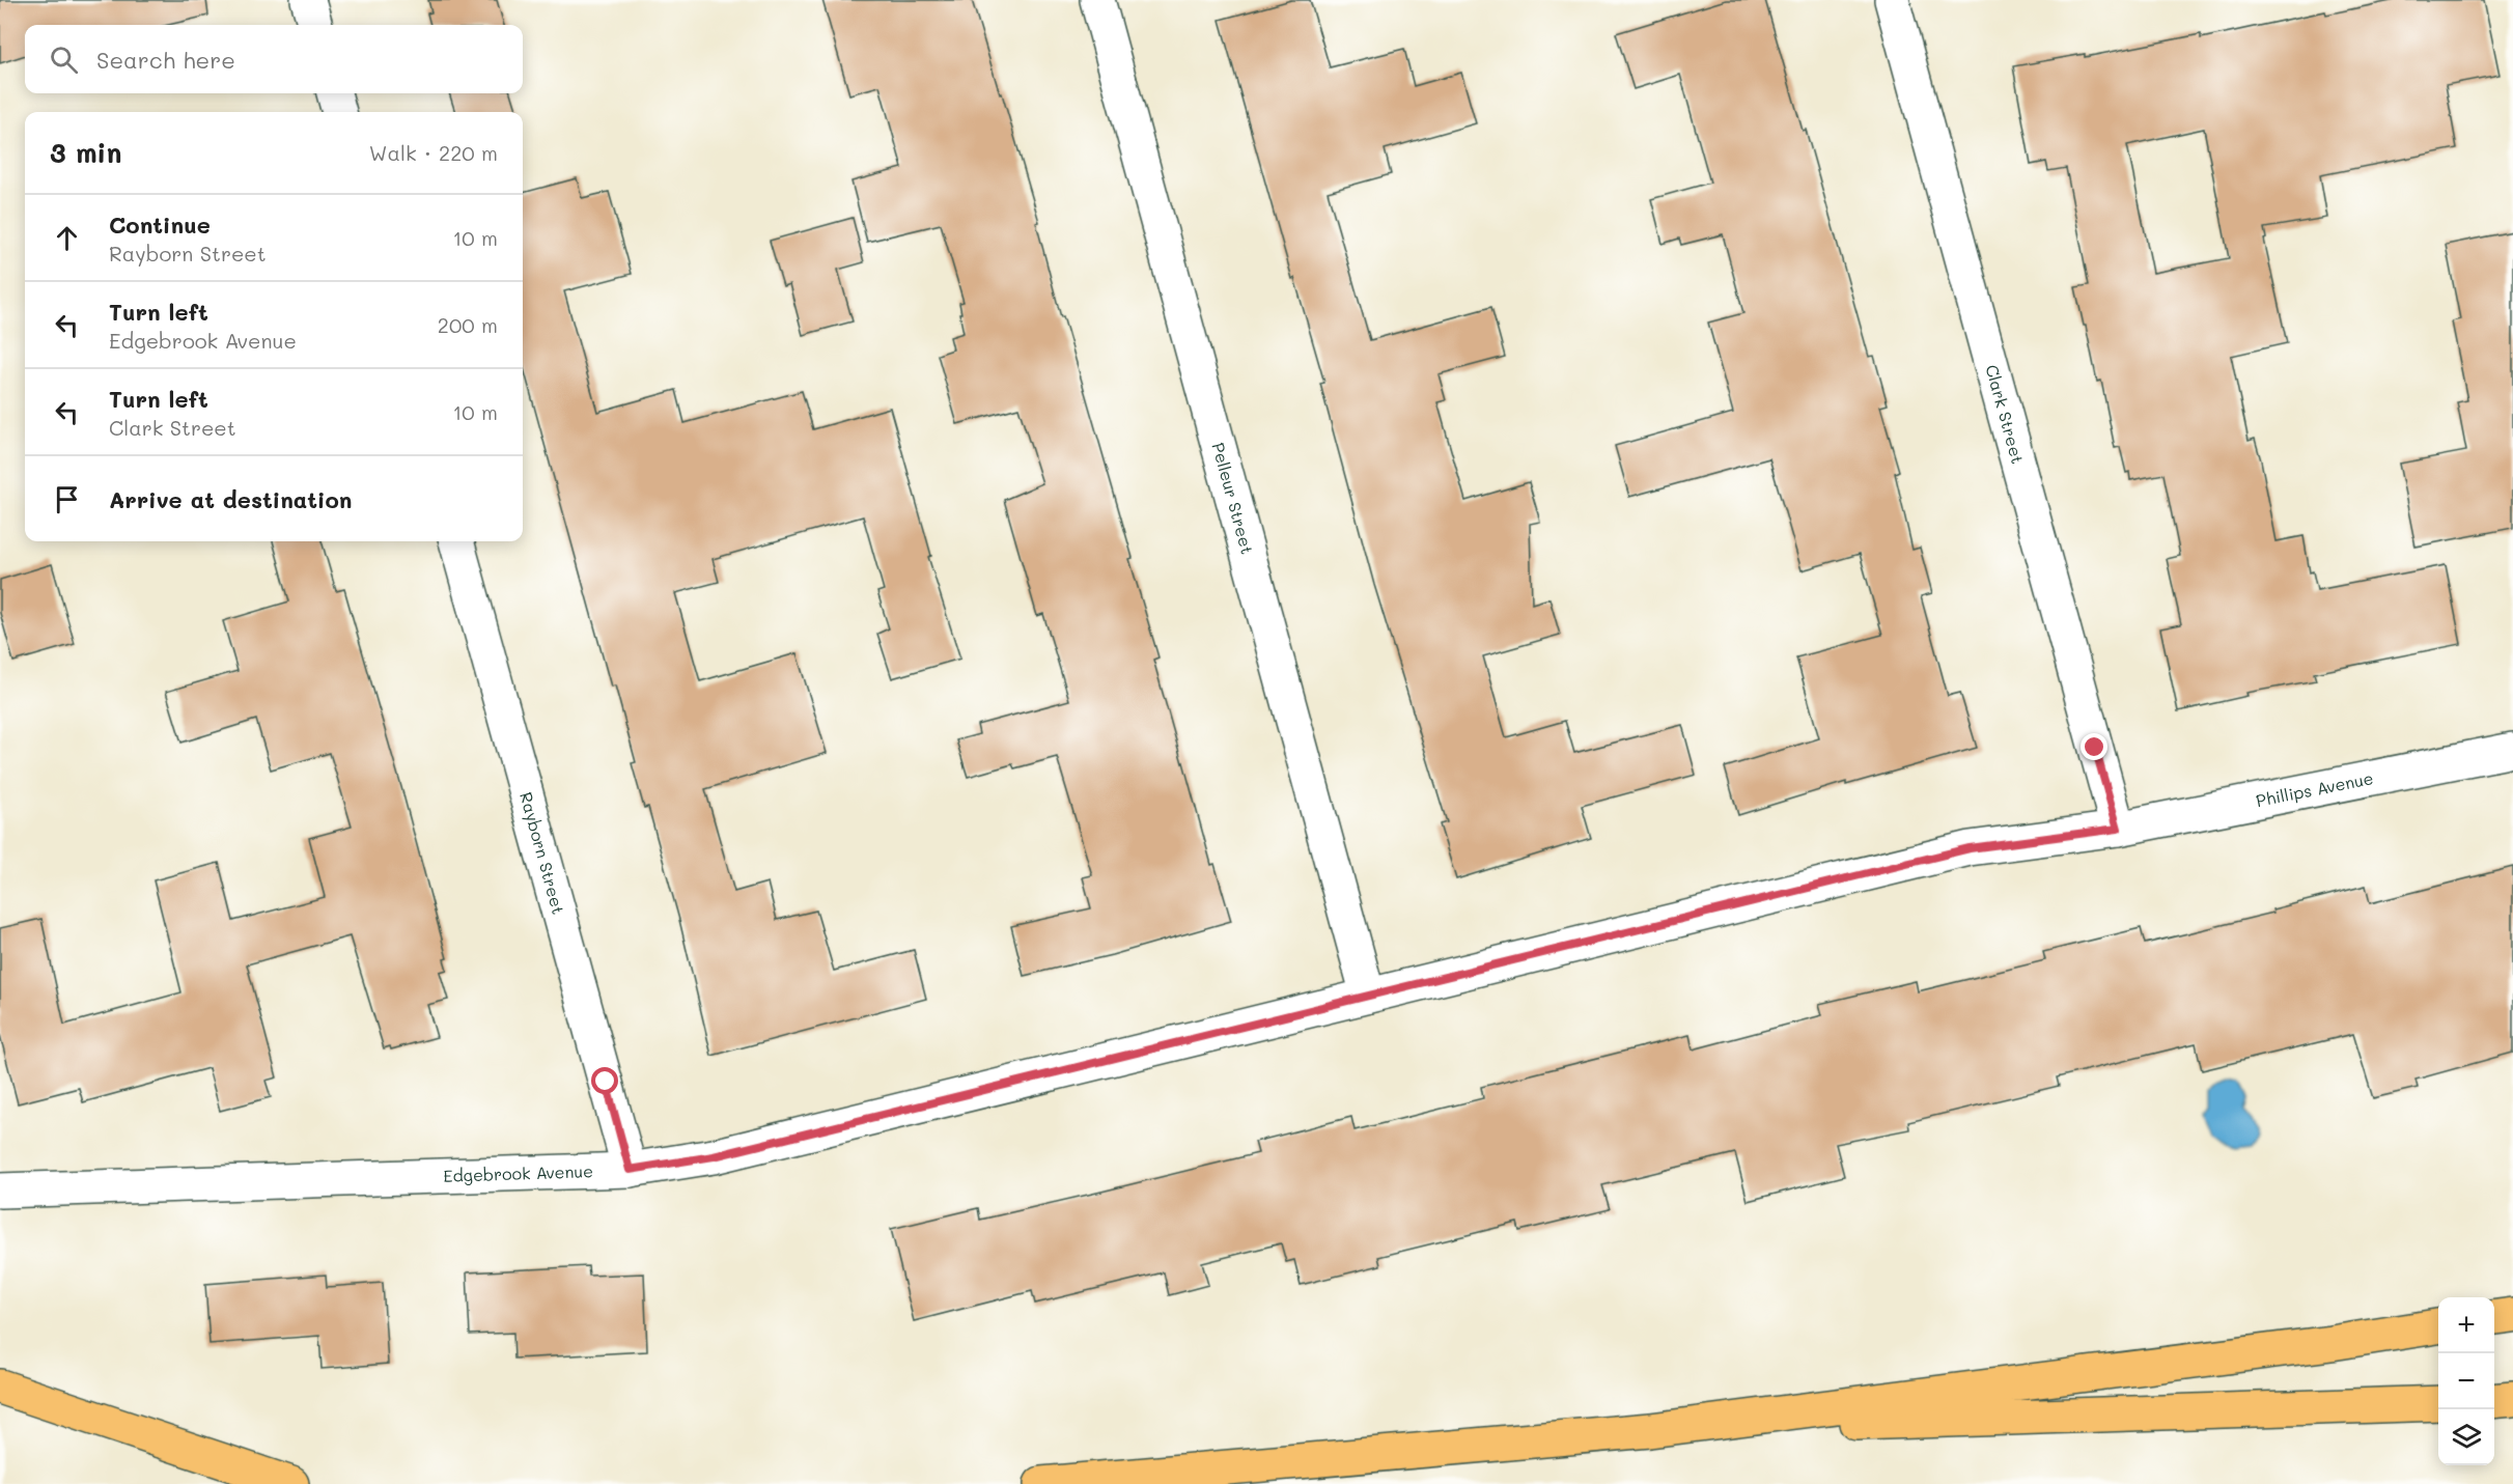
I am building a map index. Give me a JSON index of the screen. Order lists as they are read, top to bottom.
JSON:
{
  "streets": {
    "street": [
      "Clark Street",
      "Pelleur Street",
      "Phillips Avenue",
      "Rayborn Street",
      "Edgebrook Avenue"
    ]
  },
  "crossings": [
    ["Clark Street", "Phillips Avenue"],
    ["Clark Street", "Edgebrook Avenue"],
    ["Pelleur Street", "Edgebrook Avenue"],
    ["Phillips Avenue", "Edgebrook Avenue"],
    ["Rayborn Street", "Edgebrook Avenue"]
  ],
  "page": {
    "search": "Search here",
    "heading": ["3 min", "Walk · 220 m"],
    "list": [
      ["Continue", "Rayborn Street", "10 m"],
      ["Turn left", "Edgebrook Avenue", "200 m"],
      ["Turn left", "Clark Street", "10 m"],
      "Arrive at destination"
    ],
    "map_buttons": ["+", "−"]
  }
}
